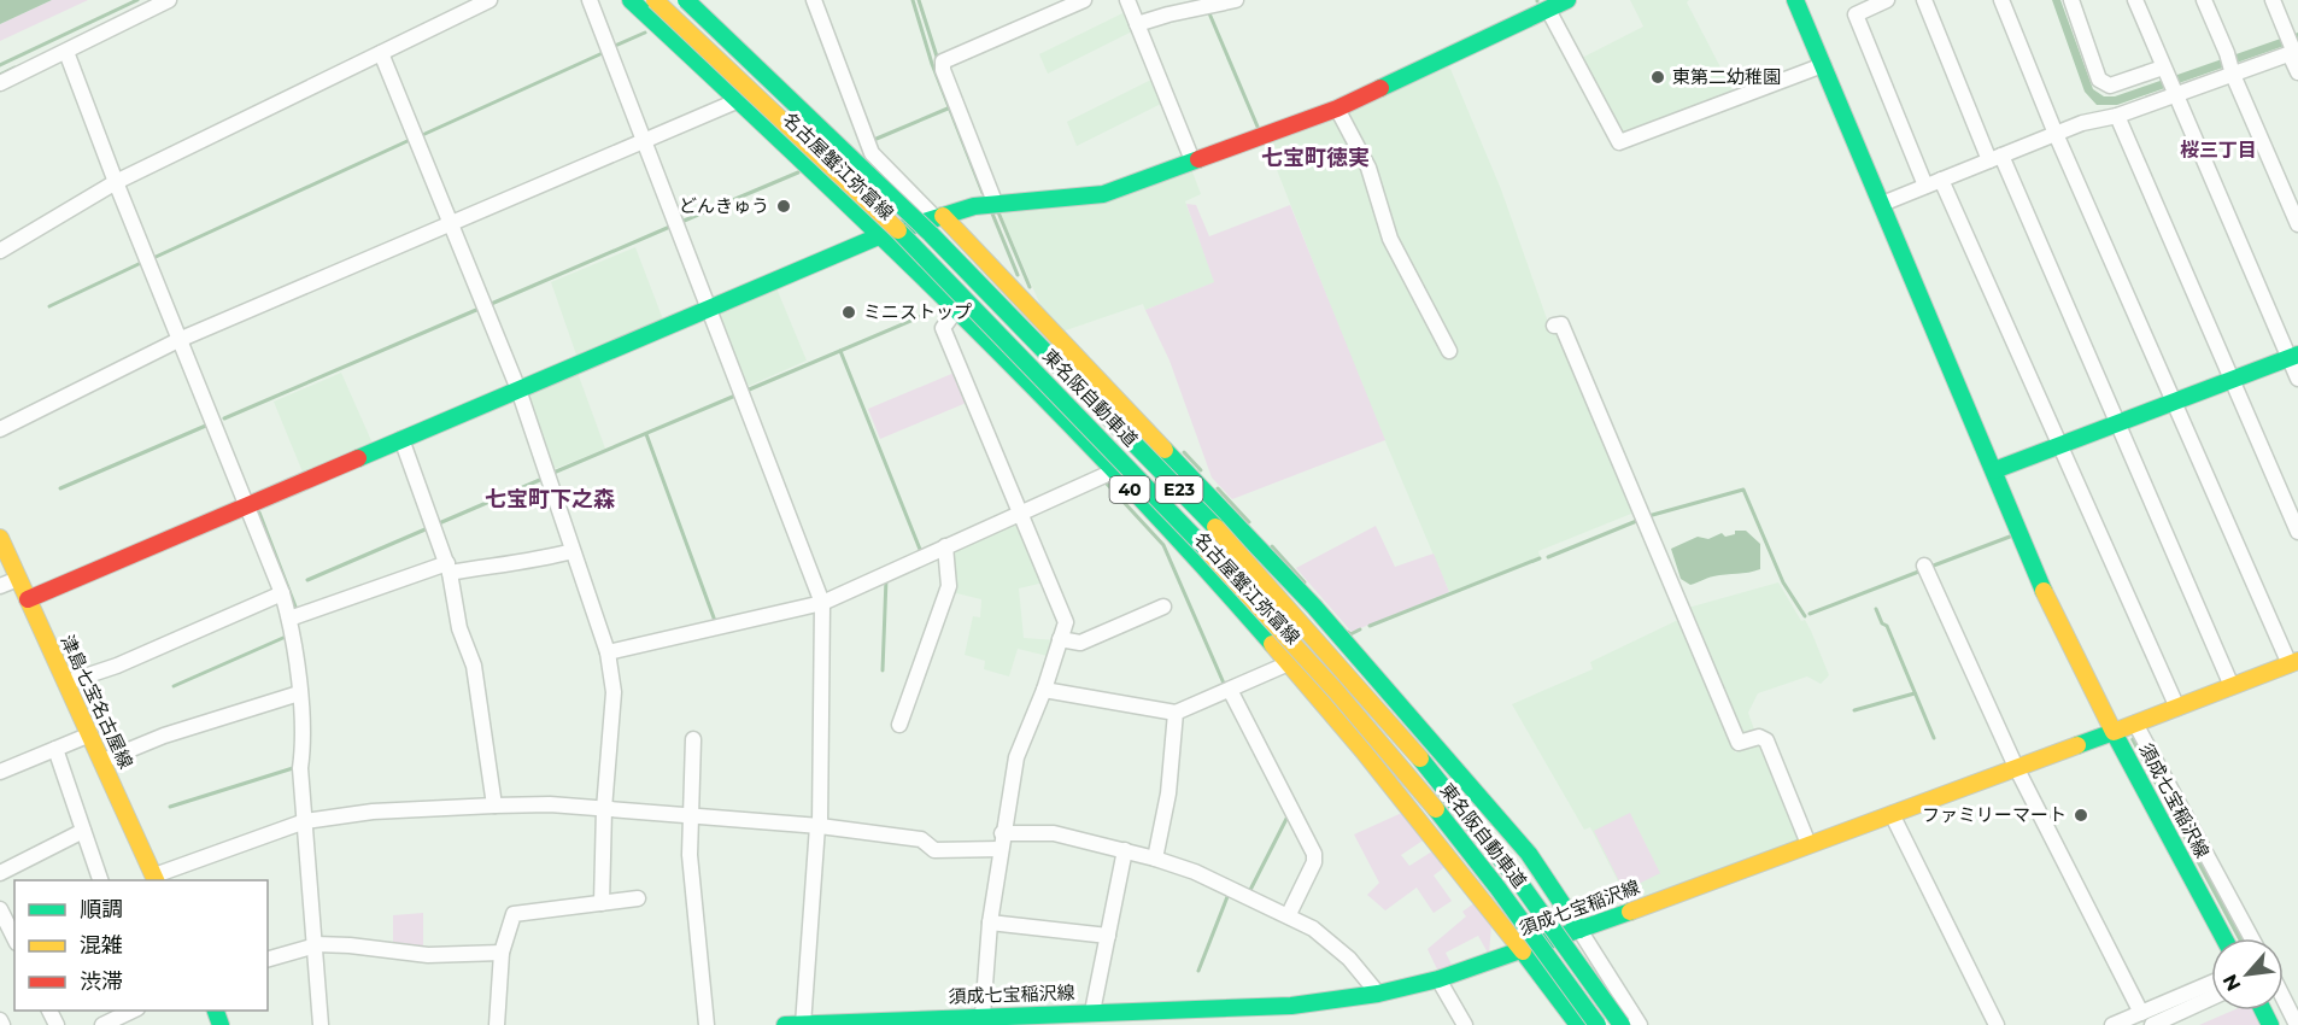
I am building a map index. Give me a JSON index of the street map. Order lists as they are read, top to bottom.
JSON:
{
  "streets": {
    "main road": [
      "名古屋蟹江弥富線",
      "東名阪自動車道",
      "40",
      "E23",
      "津島七宝名古屋線",
      "須成七宝稲沢線"
    ]
  },
  "crossings": [
    ["名古屋蟹江弥富線", "須成七宝稲沢線"]
  ],
  "districts": ["桜三丁目", "七宝町徳実", "七宝町下之森"],
  "places": [
    "東第二幼稚園",
    "どんきゅう",
    "ミニストップ",
    "ファミリーマート"
  ],
  "legend": ["順調", "混雑", "渋滞"],
  "north": "bottom left"
}
